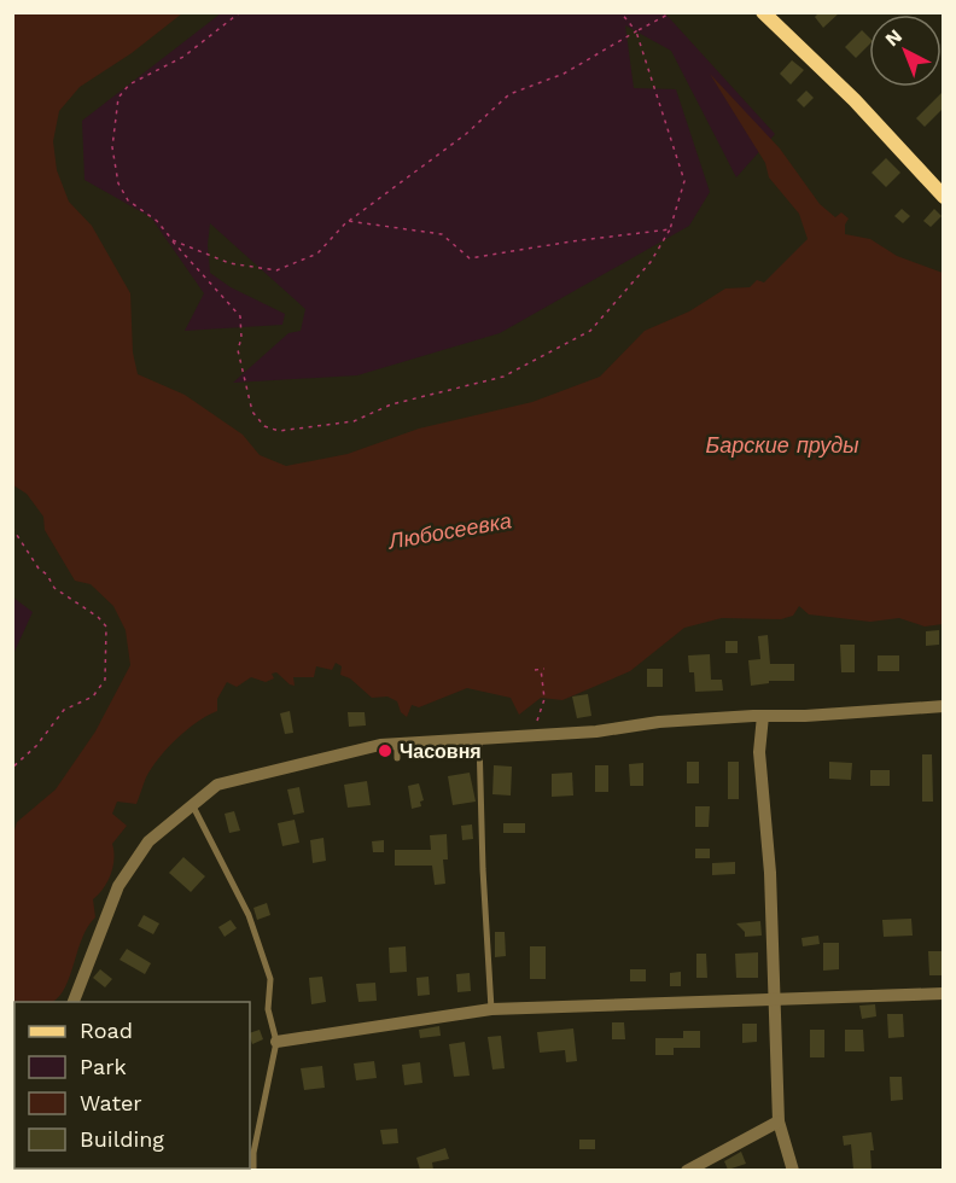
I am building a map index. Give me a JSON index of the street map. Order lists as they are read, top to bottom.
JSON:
{
  "water": ["Барские пруды", "Любосеевка"],
  "places": ["Часовня"],
  "legend": [
    "Road",
    "Park",
    "Water",
    "Building"
  ],
  "north": "top left"
}
